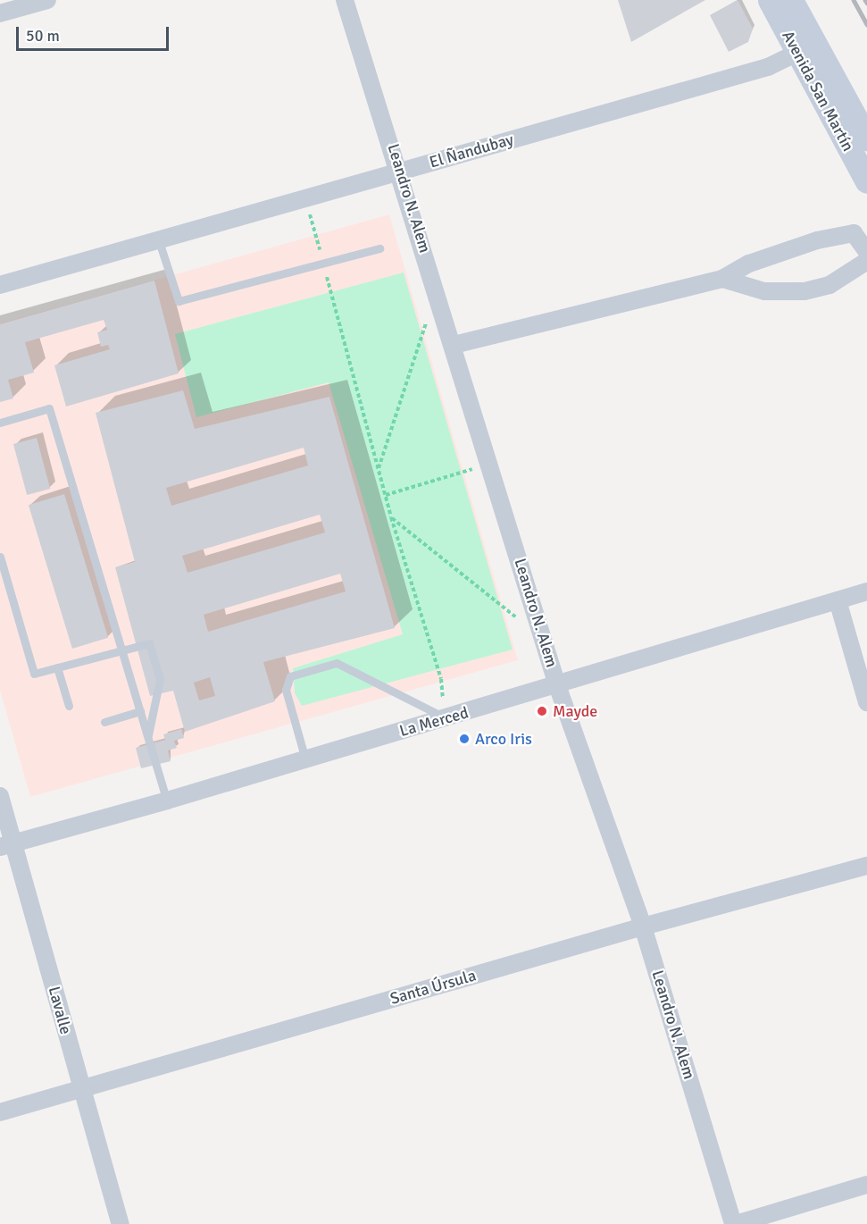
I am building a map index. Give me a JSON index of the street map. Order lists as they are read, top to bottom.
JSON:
{
  "streets": {
    "main road": ["Avenida San Martín"],
    "street": [
      "El Ñandubay",
      "Leandro N. Alem",
      "La Merced",
      "Santa Úrsula",
      "Lavalle"
    ]
  },
  "crossings": [
    ["Avenida San Martín", "El Ñandubay"],
    ["El Ñandubay", "Leandro N. Alem"],
    ["Leandro N. Alem", "La Merced"],
    ["Leandro N. Alem", "Santa Úrsula"],
    ["La Merced", "Lavalle"],
    ["Santa Úrsula", "Lavalle"]
  ],
  "places": ["Mayde", "Arco Iris"],
  "scale_bar": "50 m"
}
